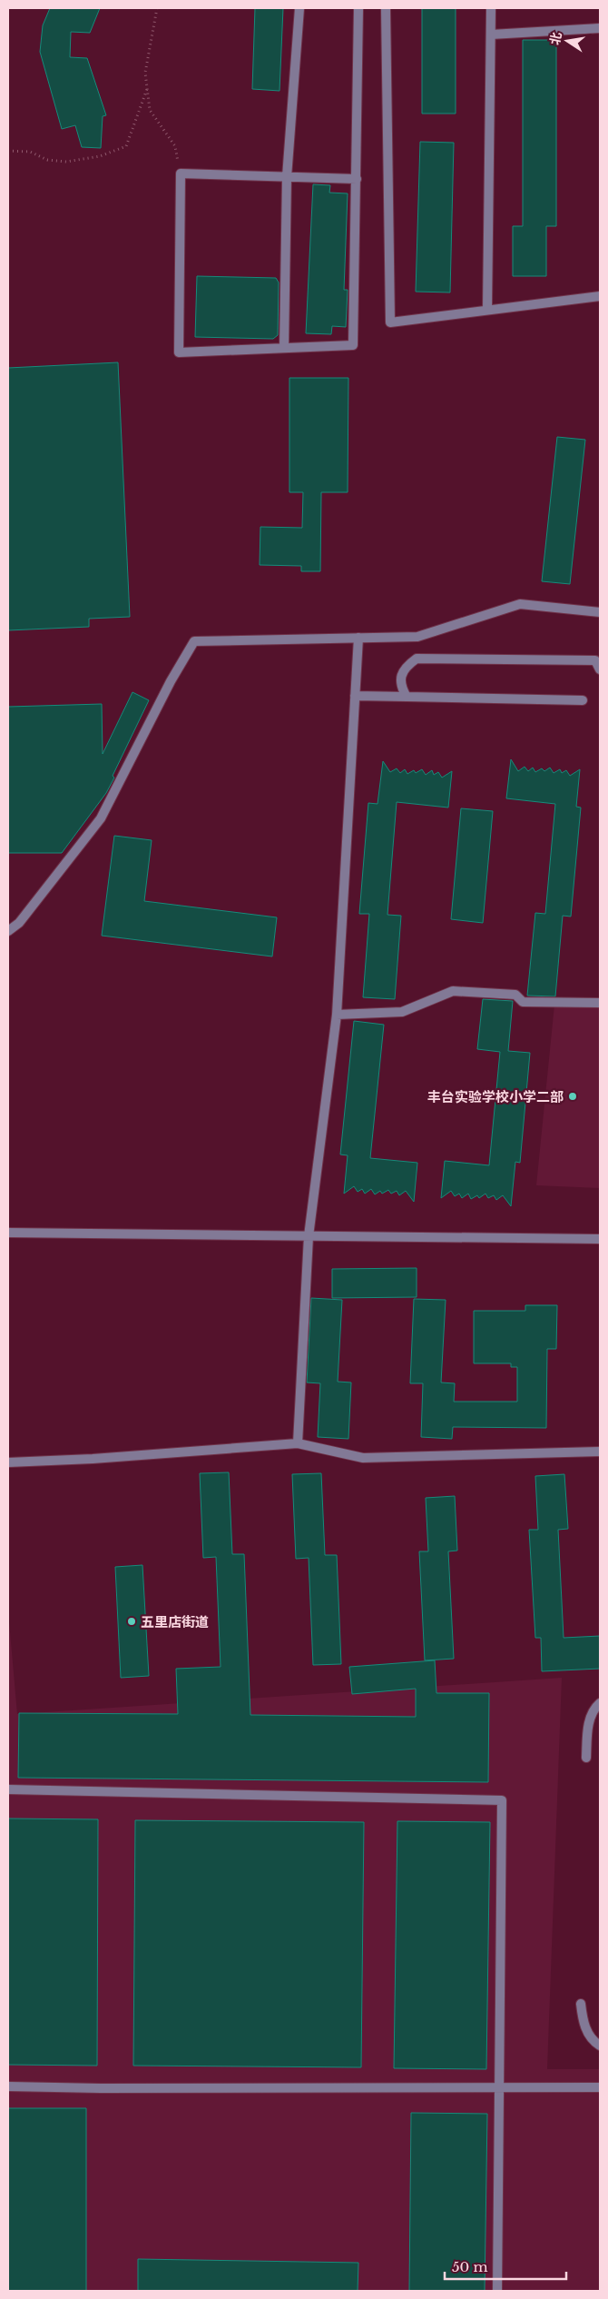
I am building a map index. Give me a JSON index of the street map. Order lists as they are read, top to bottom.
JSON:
{
  "places": ["丰台实验学校小学二部", "五里店街道"],
  "scale_bar": "50 m",
  "north": "left"
}
